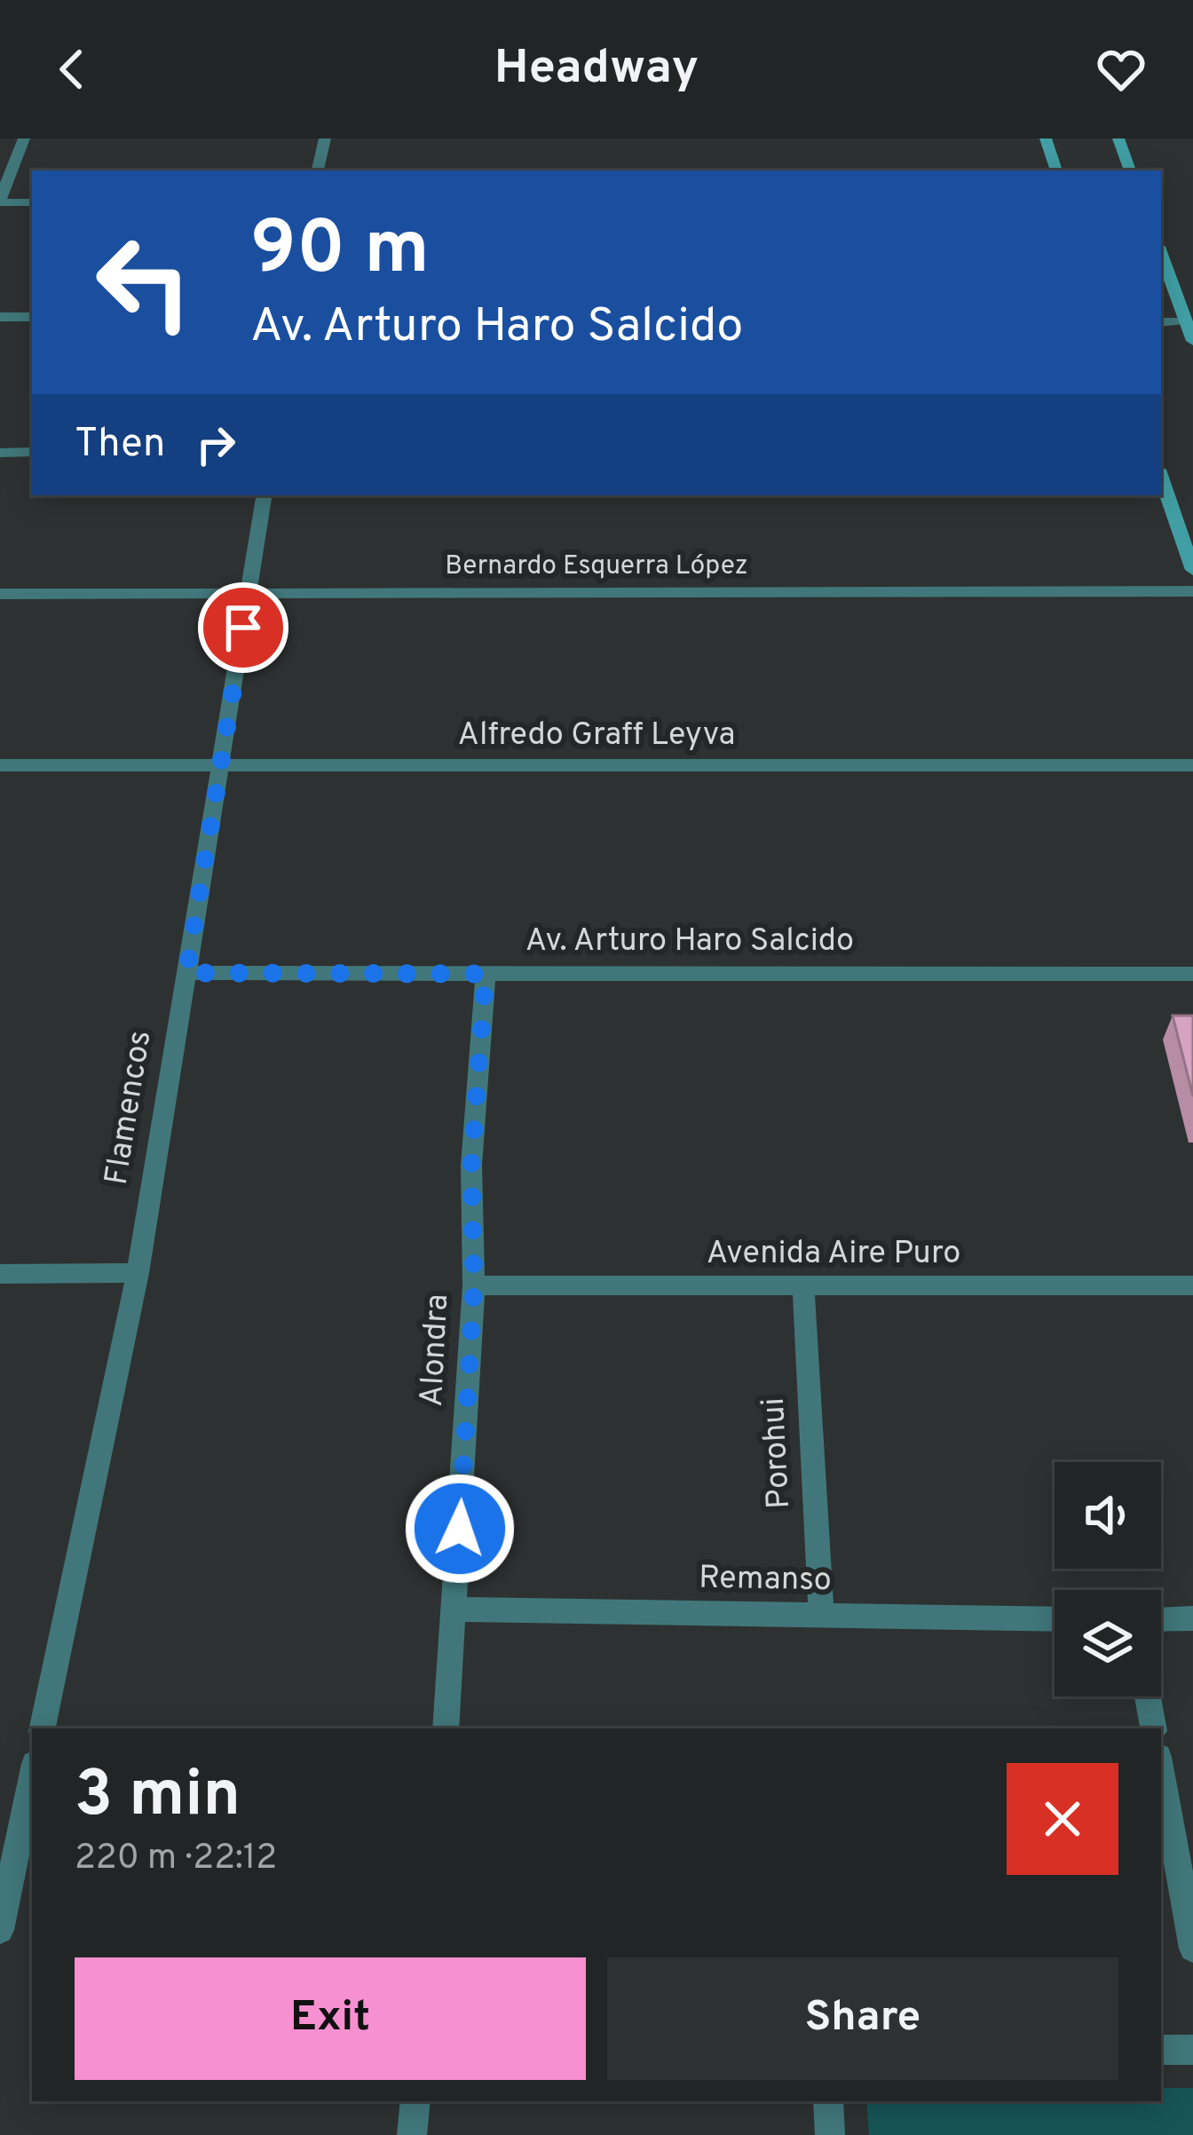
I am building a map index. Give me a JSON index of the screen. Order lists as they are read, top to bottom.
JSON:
{
  "streets": {
    "street": [
      "Bernardo Esquerra López",
      "Alfredo Graff Leyva",
      "Av. Arturo Haro Salcido",
      "Flamencos",
      "Avenida Aire Puro",
      "Alondra",
      "Porohui",
      "Remanso"
    ]
  },
  "crossings": [
    ["Bernardo Esquerra López", "Flamencos"],
    ["Alfredo Graff Leyva", "Flamencos"],
    ["Av. Arturo Haro Salcido", "Flamencos"],
    ["Av. Arturo Haro Salcido", "Alondra"],
    ["Avenida Aire Puro", "Alondra"],
    ["Avenida Aire Puro", "Porohui"],
    ["Alondra", "Remanso"],
    ["Porohui", "Remanso"]
  ],
  "page": {
    "header": "Headway",
    "turn": ["90 m", "Av. Arturo Haro Salcido"],
    "then": "Then",
    "heading": ["3 min", "220 m · 22:12"],
    "buttons": ["Exit", "Share"]
  }
}
